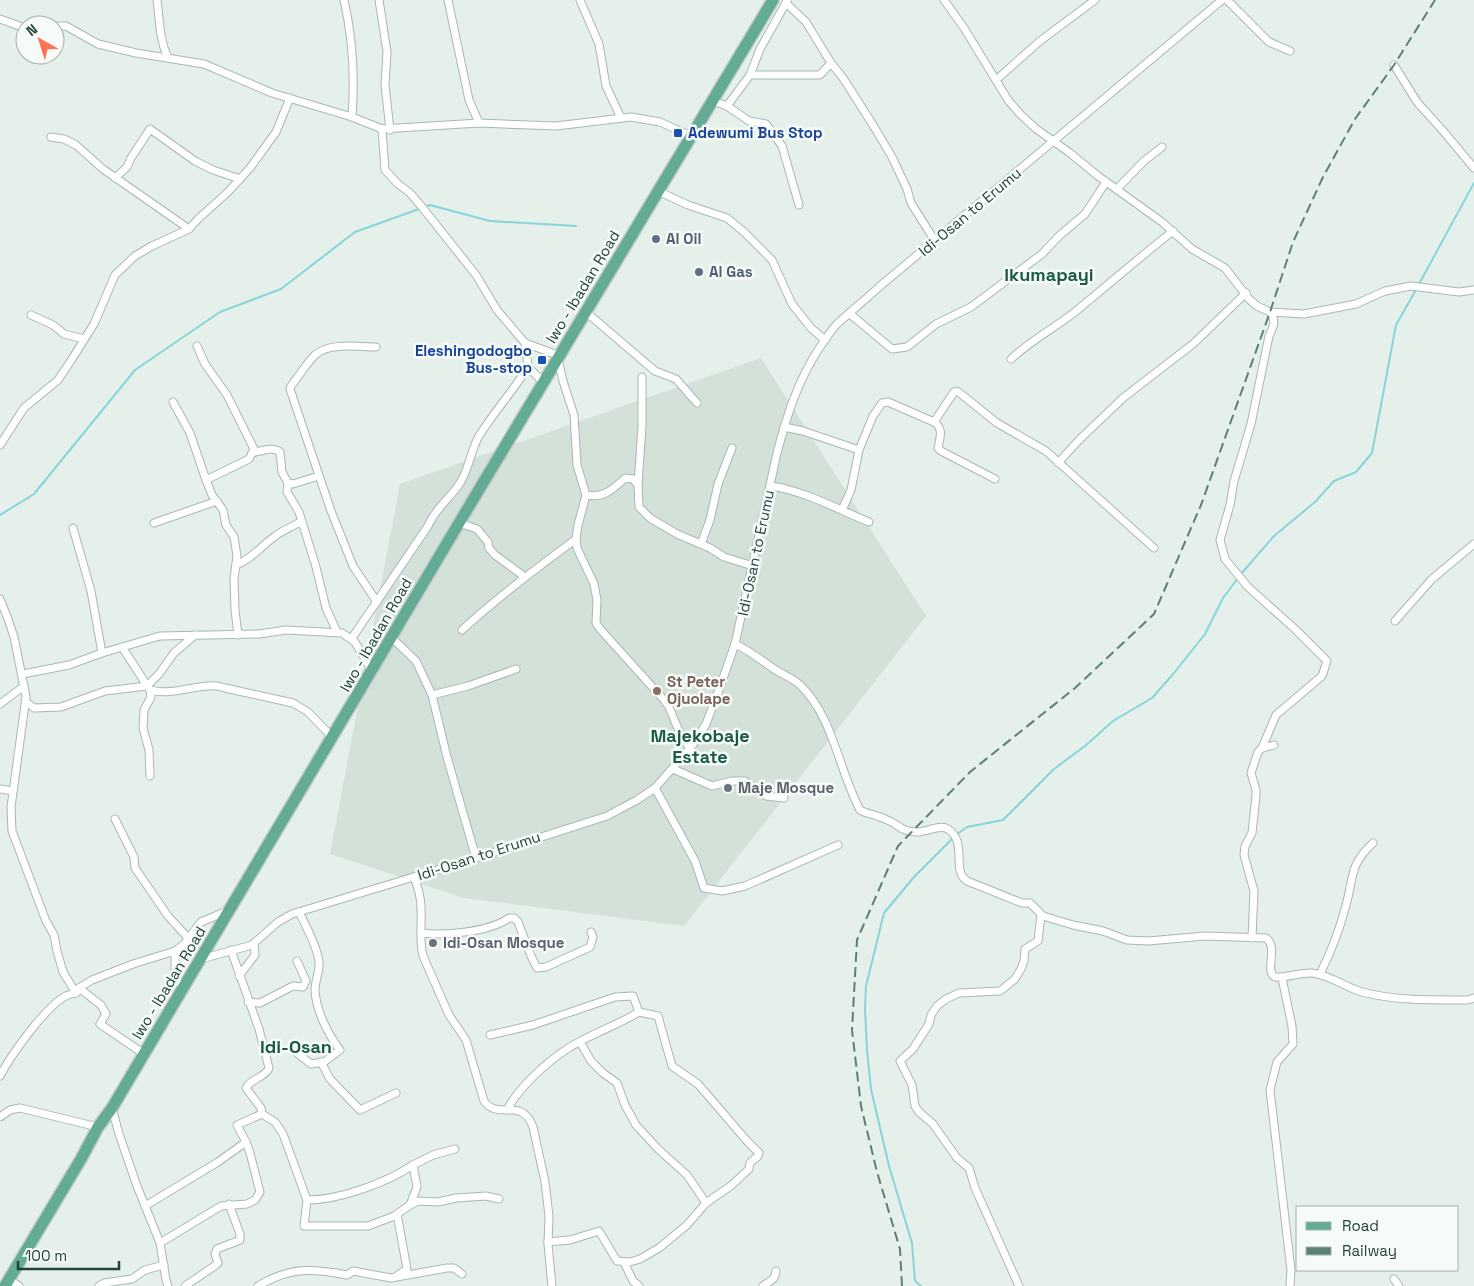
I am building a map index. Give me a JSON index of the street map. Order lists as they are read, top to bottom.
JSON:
{
  "streets": {
    "main road": ["Iwo - Ibadan Road"],
    "street": ["Idi-Osan to Erumu"]
  },
  "crossings": [
    ["Idi-Osan to Erumu", "Iwo - Ibadan Road"]
  ],
  "districts": ["Ikumapayi", "Majekobaje Estate", "Idi-Osan"],
  "places": {
    "transit": ["Adewumi Bus Stop", "Eleshingodogbo Bus-stop"],
    "other": [
      "Al Oil",
      "Al Gas",
      "St Peter Ojuolape",
      "Maje Mosque",
      "Idi-Osan Mosque"
    ]
  },
  "legend": ["Road", "Railway"],
  "scale_bar": "100 m",
  "north": "top left"
}
